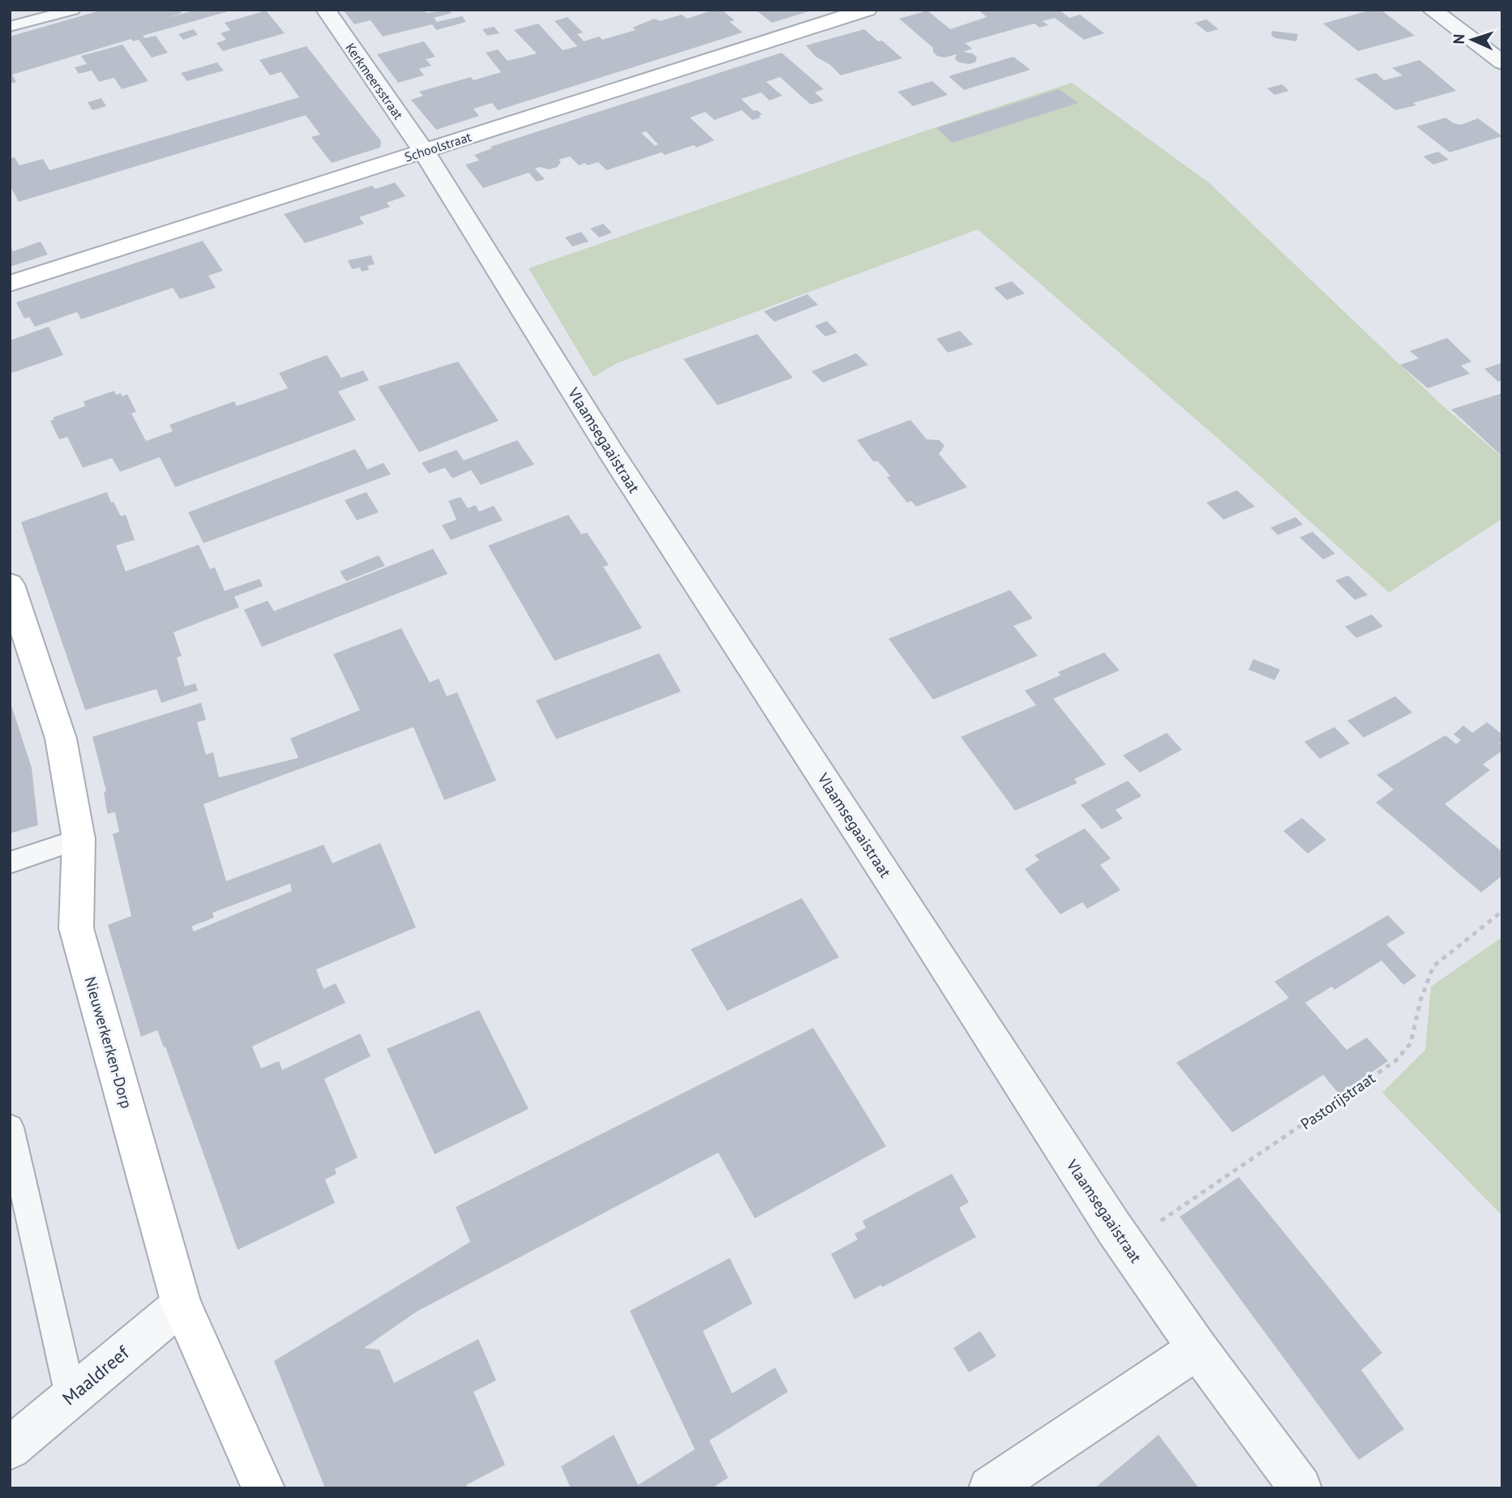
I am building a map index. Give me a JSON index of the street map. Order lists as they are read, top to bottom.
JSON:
{
  "streets": {
    "street": [
      "Kerkmeersstraat",
      "Schoolstraat",
      "Vlaamsegaaistraat",
      "Nieuwerkerken-Dorp",
      "Maaldreef"
    ],
    "path": ["Pastorijstraat"]
  },
  "crossings": [
    ["Kerkmeersstraat", "Schoolstraat"],
    ["Kerkmeersstraat", "Vlaamsegaaistraat"],
    ["Schoolstraat", "Vlaamsegaaistraat"],
    ["Vlaamsegaaistraat", "Pastorijstraat"],
    ["Nieuwerkerken-Dorp", "Maaldreef"]
  ],
  "north": "left"
}
